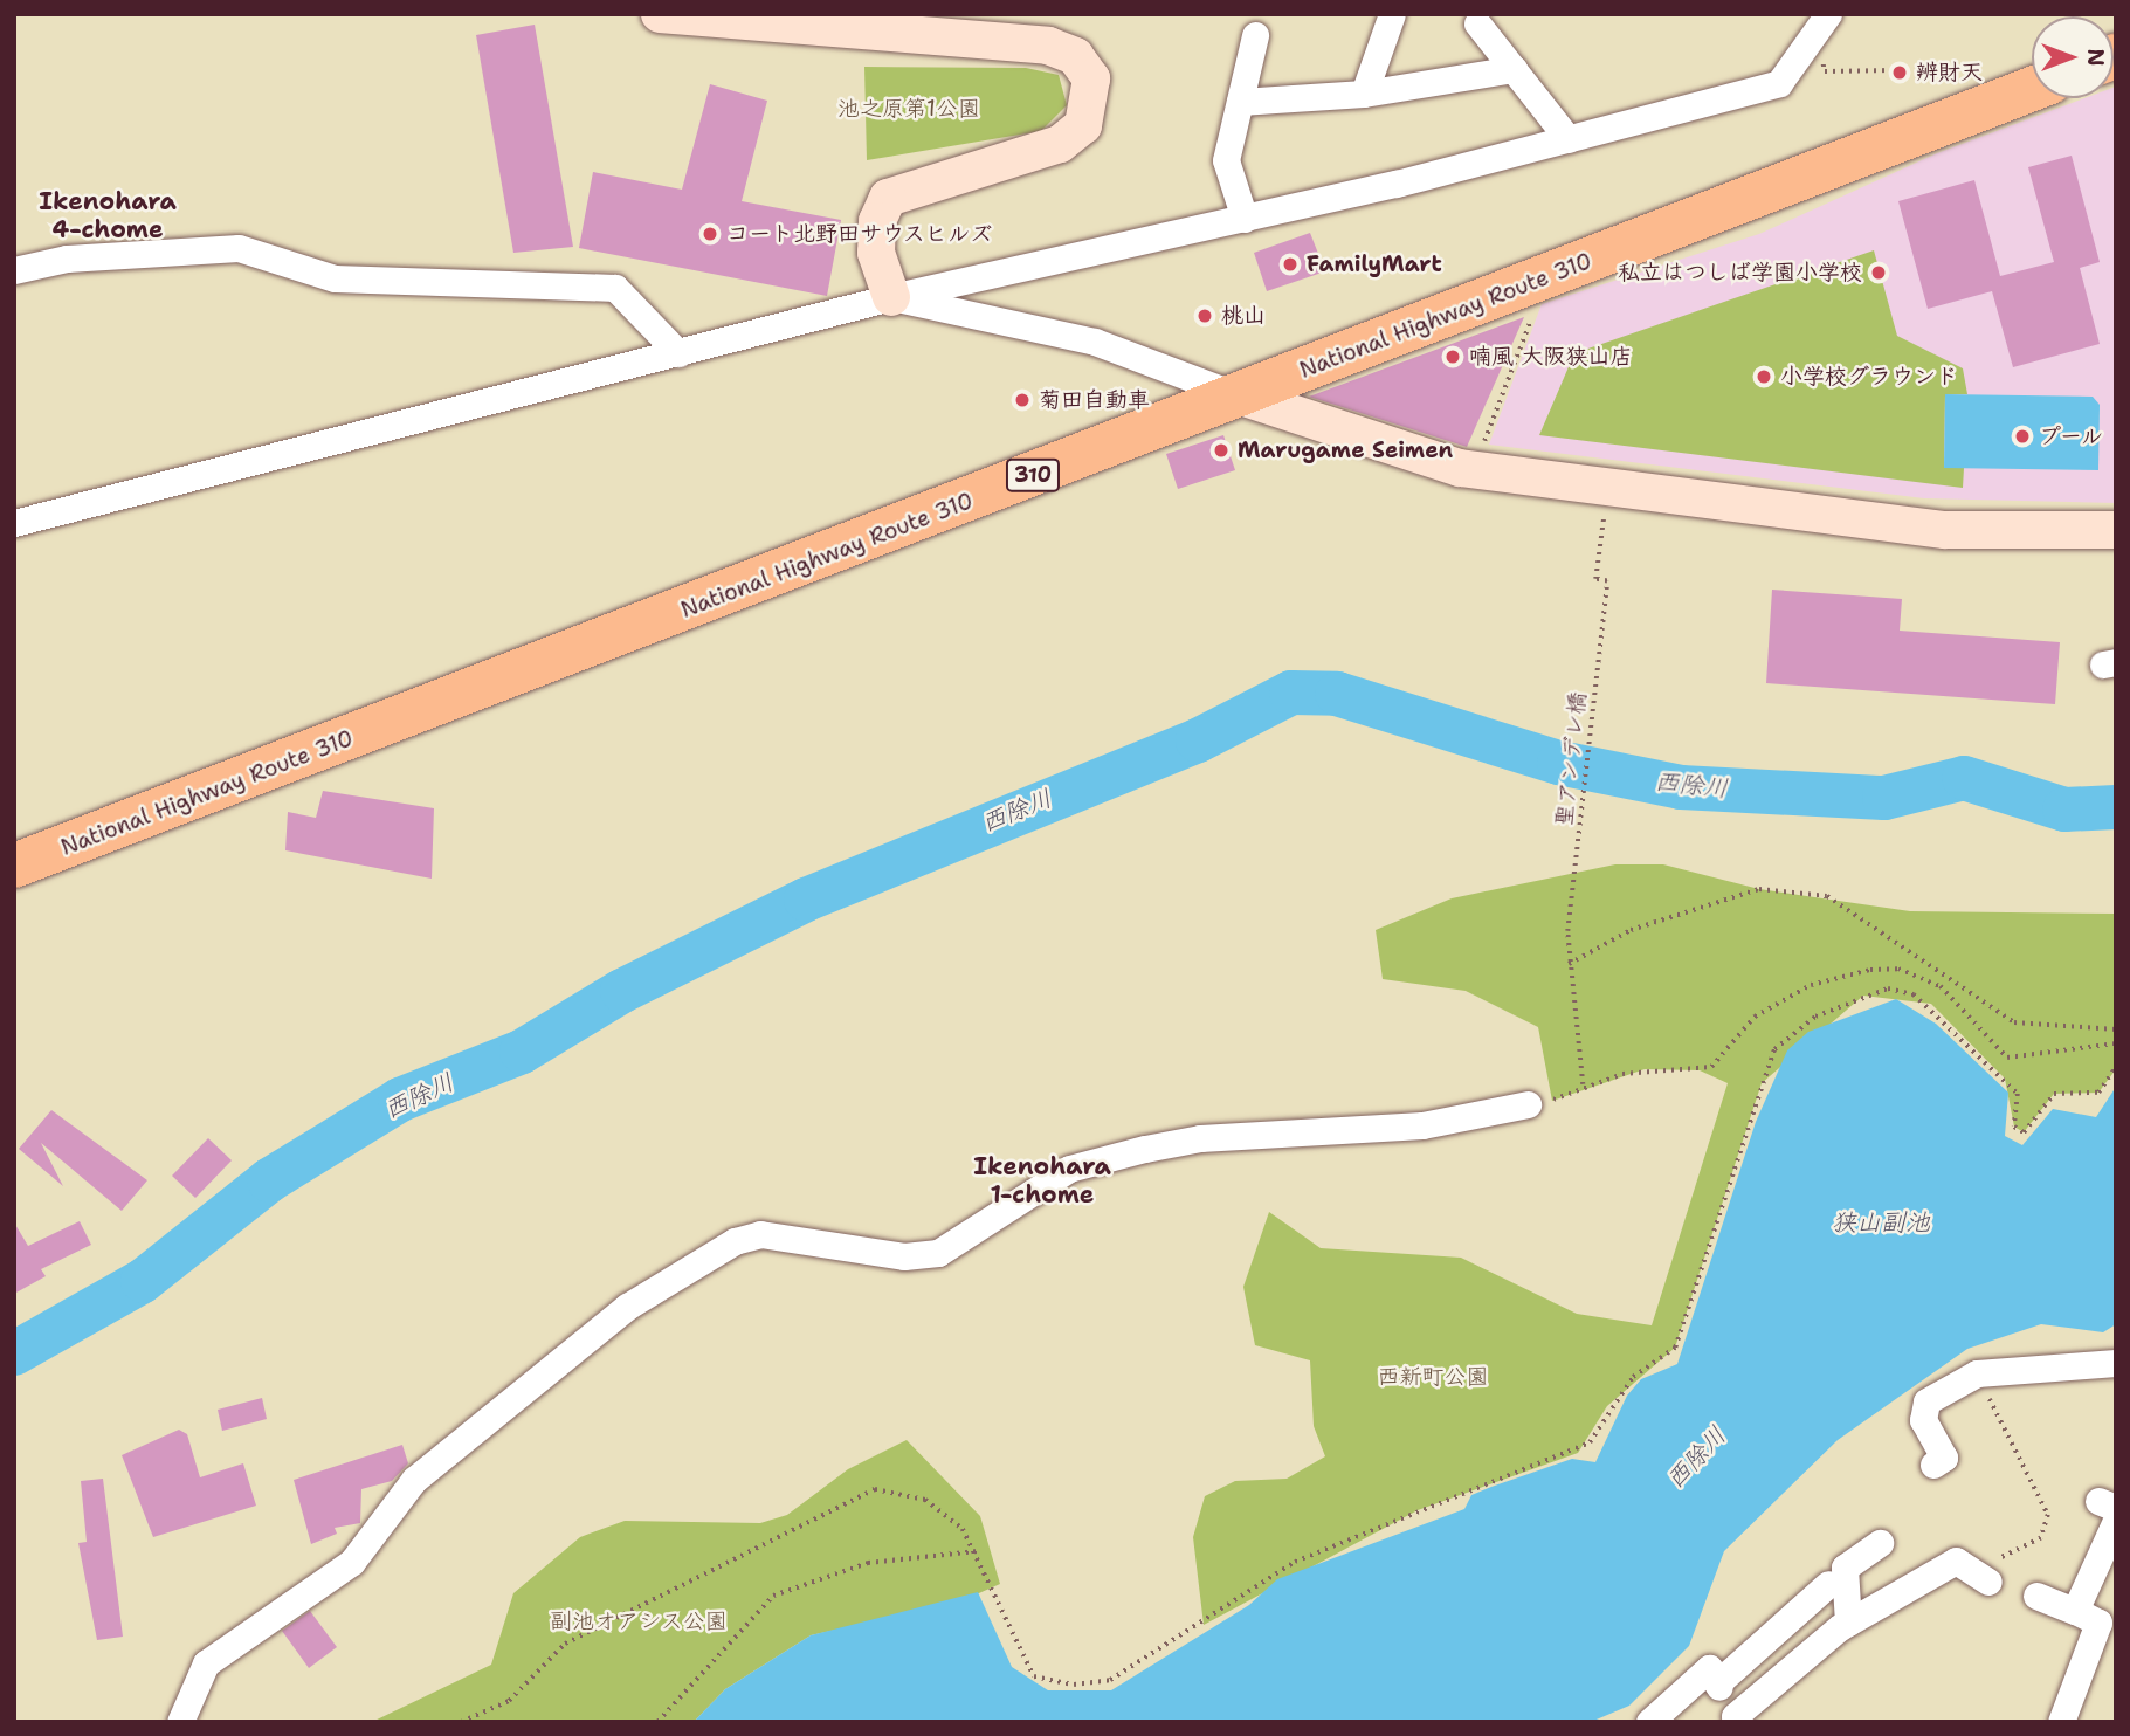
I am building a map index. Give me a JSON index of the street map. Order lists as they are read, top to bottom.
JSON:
{
  "streets": {
    "highway": ["National Highway Route 310", "310"],
    "path": ["聖アンデレ橋"]
  },
  "districts": ["Ikenohara 4-chome", "Ikenohara 1-chome"],
  "water": ["西除川", "狭山副池"],
  "parks": ["池之原第1公園", "西新町公園", "副池オアシス公園"],
  "places": [
    "辨財天",
    "コート北野田サウスヒルズ",
    "FamilyMart",
    "私立はつしば学園小学校",
    "桃山",
    "喃風 大阪狭山店",
    "小学校グラウンド",
    "菊田自動車",
    "プール",
    "Marugame Seimen"
  ],
  "north": "right"
}
